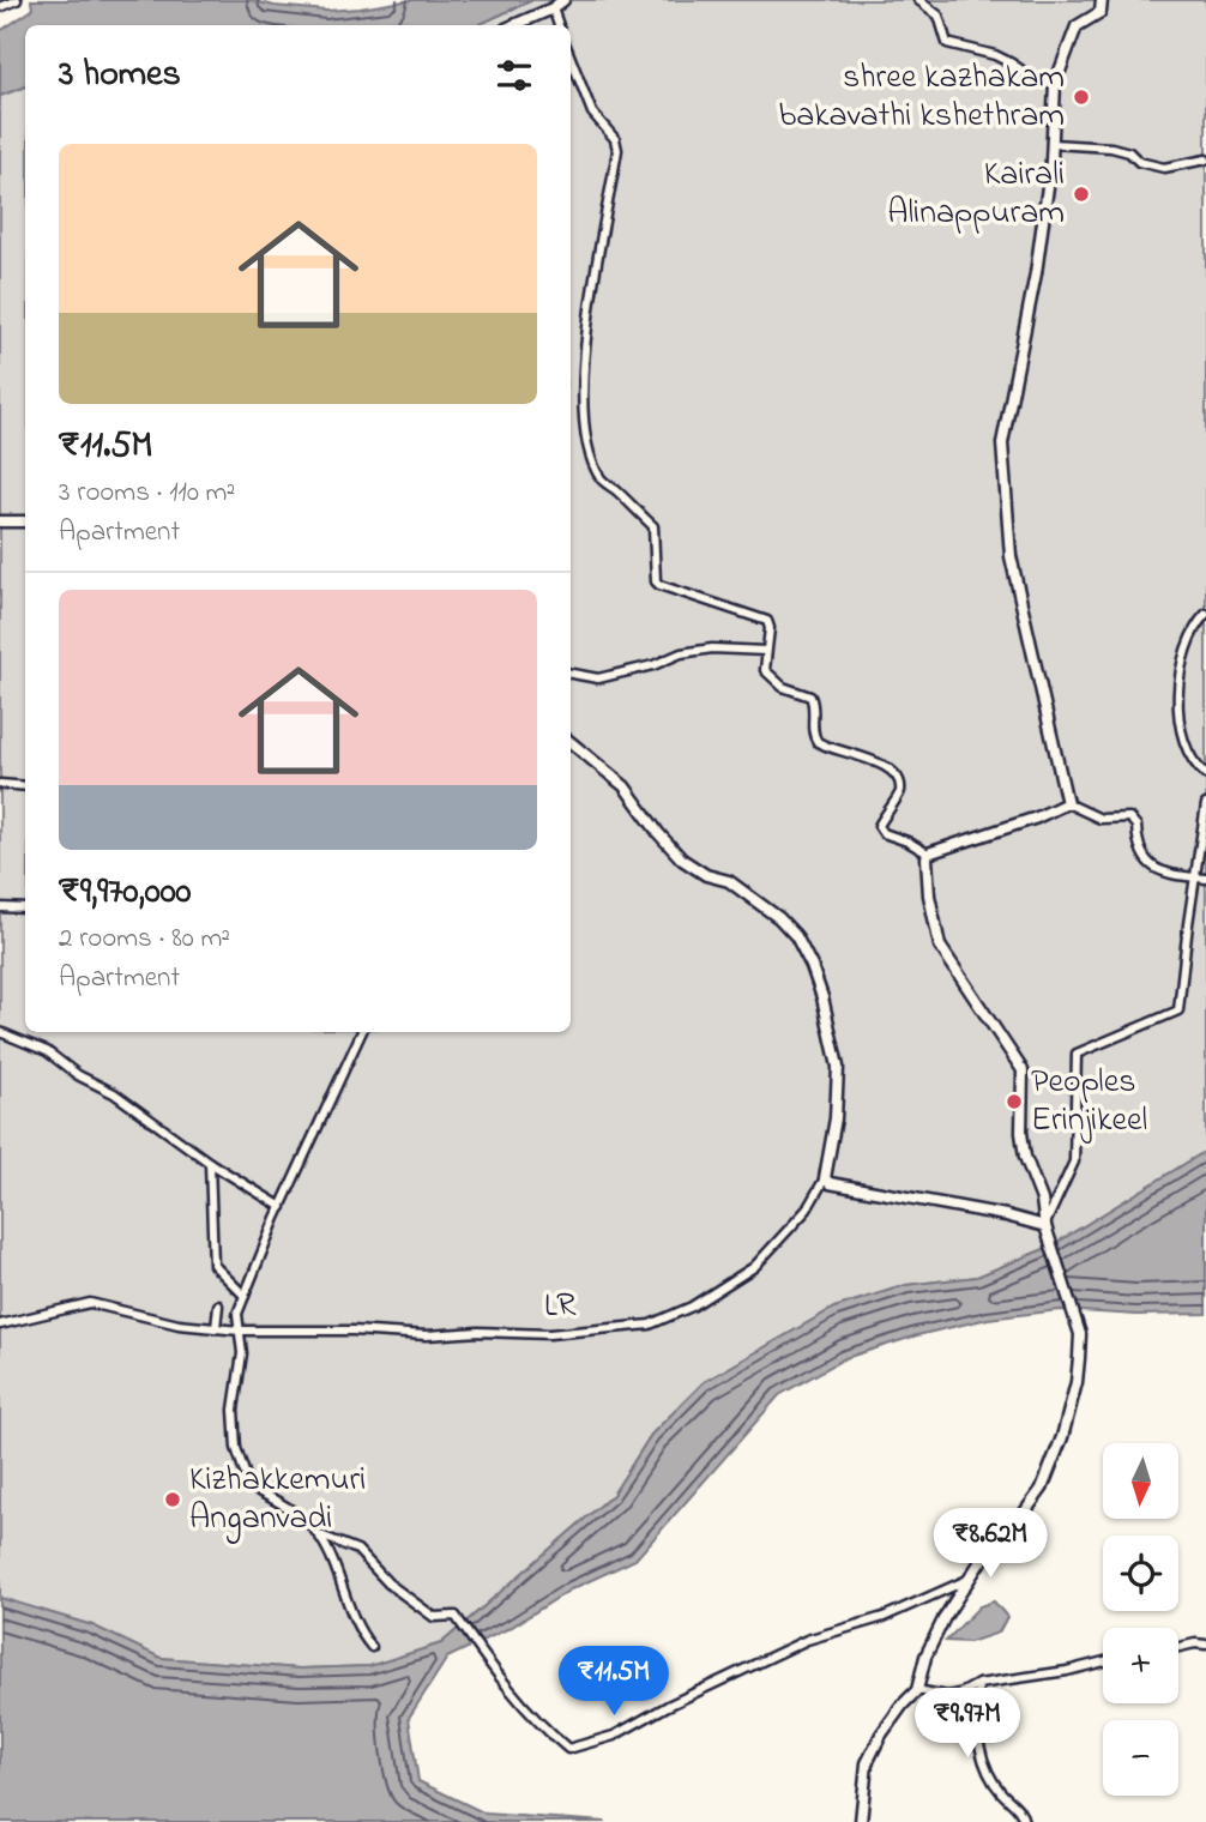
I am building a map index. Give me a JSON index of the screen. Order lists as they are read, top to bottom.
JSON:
{
  "streets": {
    "street": ["LR"]
  },
  "places": [
    "shree kazhakam bakavathi kshethram",
    "Kairali Alinappuram",
    "Peoples Erinjikeel",
    "Kizhakkemuri Anganvadi"
  ],
  "north": "bottom",
  "page": {
    "heading": "3 homes",
    "list": [
      {
        "name": "₹11.5M",
        "note": "3 rooms · 110 m² · Apartment"
      },
      {
        "name": "₹9,970,000",
        "note": "2 rooms · 80 m² · Apartment"
      }
    ],
    "map_buttons": ["+", "−"],
    "price": ["₹8.62M", "₹11.5M", "₹9.97M"]
  }
}
